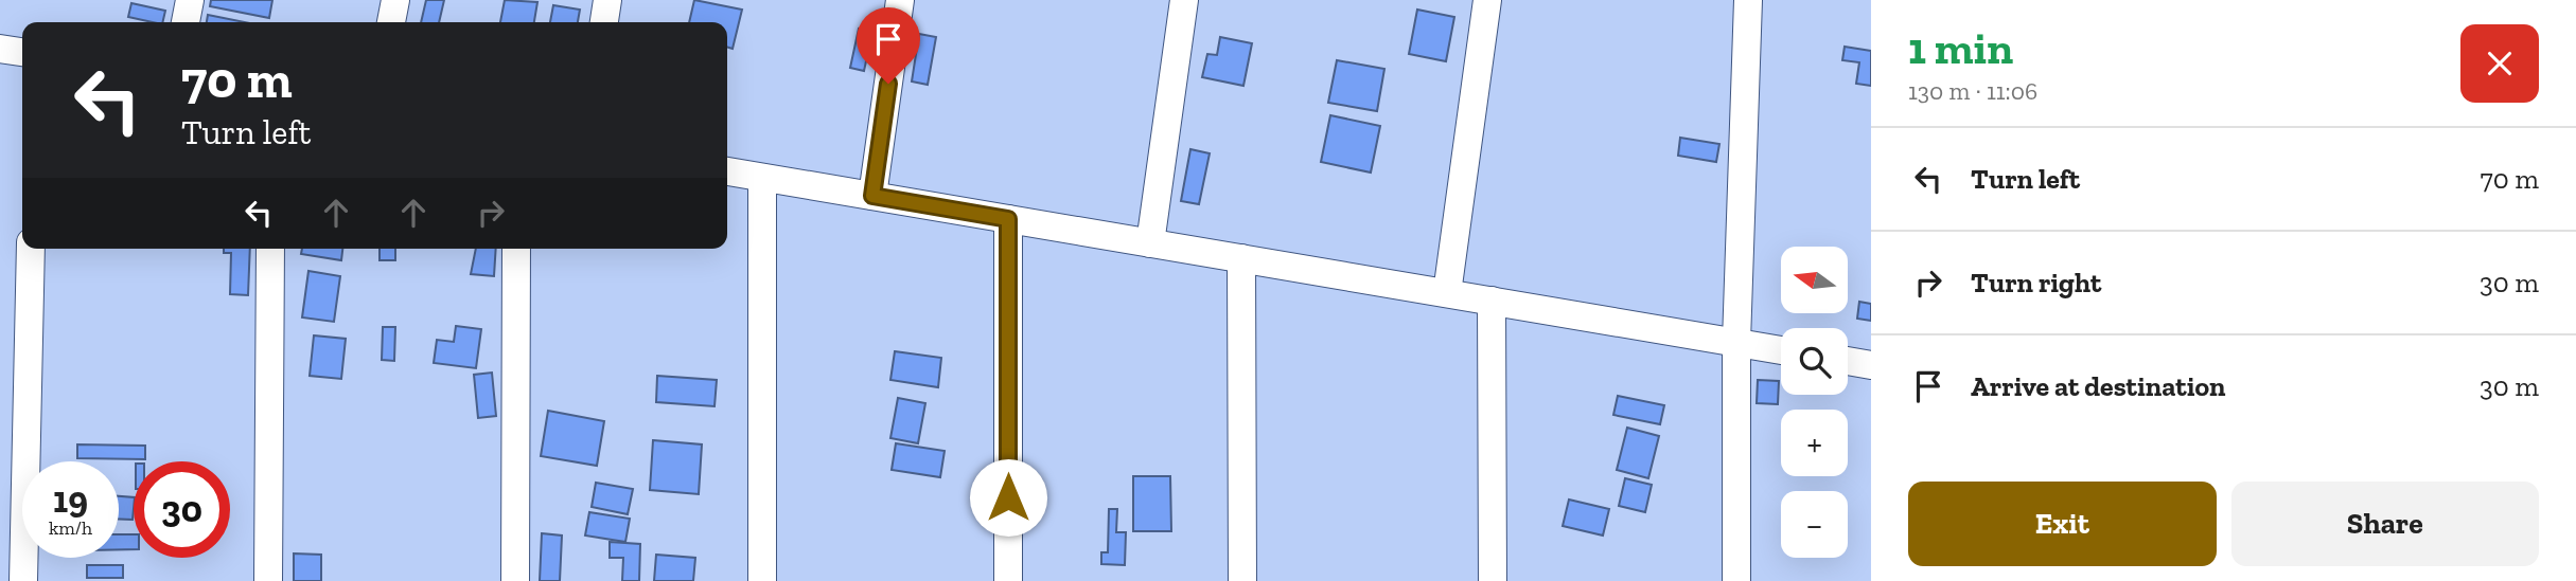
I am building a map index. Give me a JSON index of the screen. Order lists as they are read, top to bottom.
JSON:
{
  "north": "left",
  "page": {
    "heading": ["1 min", "130 m · 11:06"],
    "turn": ["70 m", "Turn left"],
    "list": [
      {
        "name": "Turn left",
        "value": "70 m"
      },
      {
        "name": "Turn right",
        "value": "30 m"
      },
      {
        "name": "Arrive at destination",
        "value": "30 m"
      }
    ],
    "map_buttons": ["+", "−"],
    "speed": "19 km/h",
    "limit": "30",
    "buttons": ["Exit", "Share"]
  }
}
